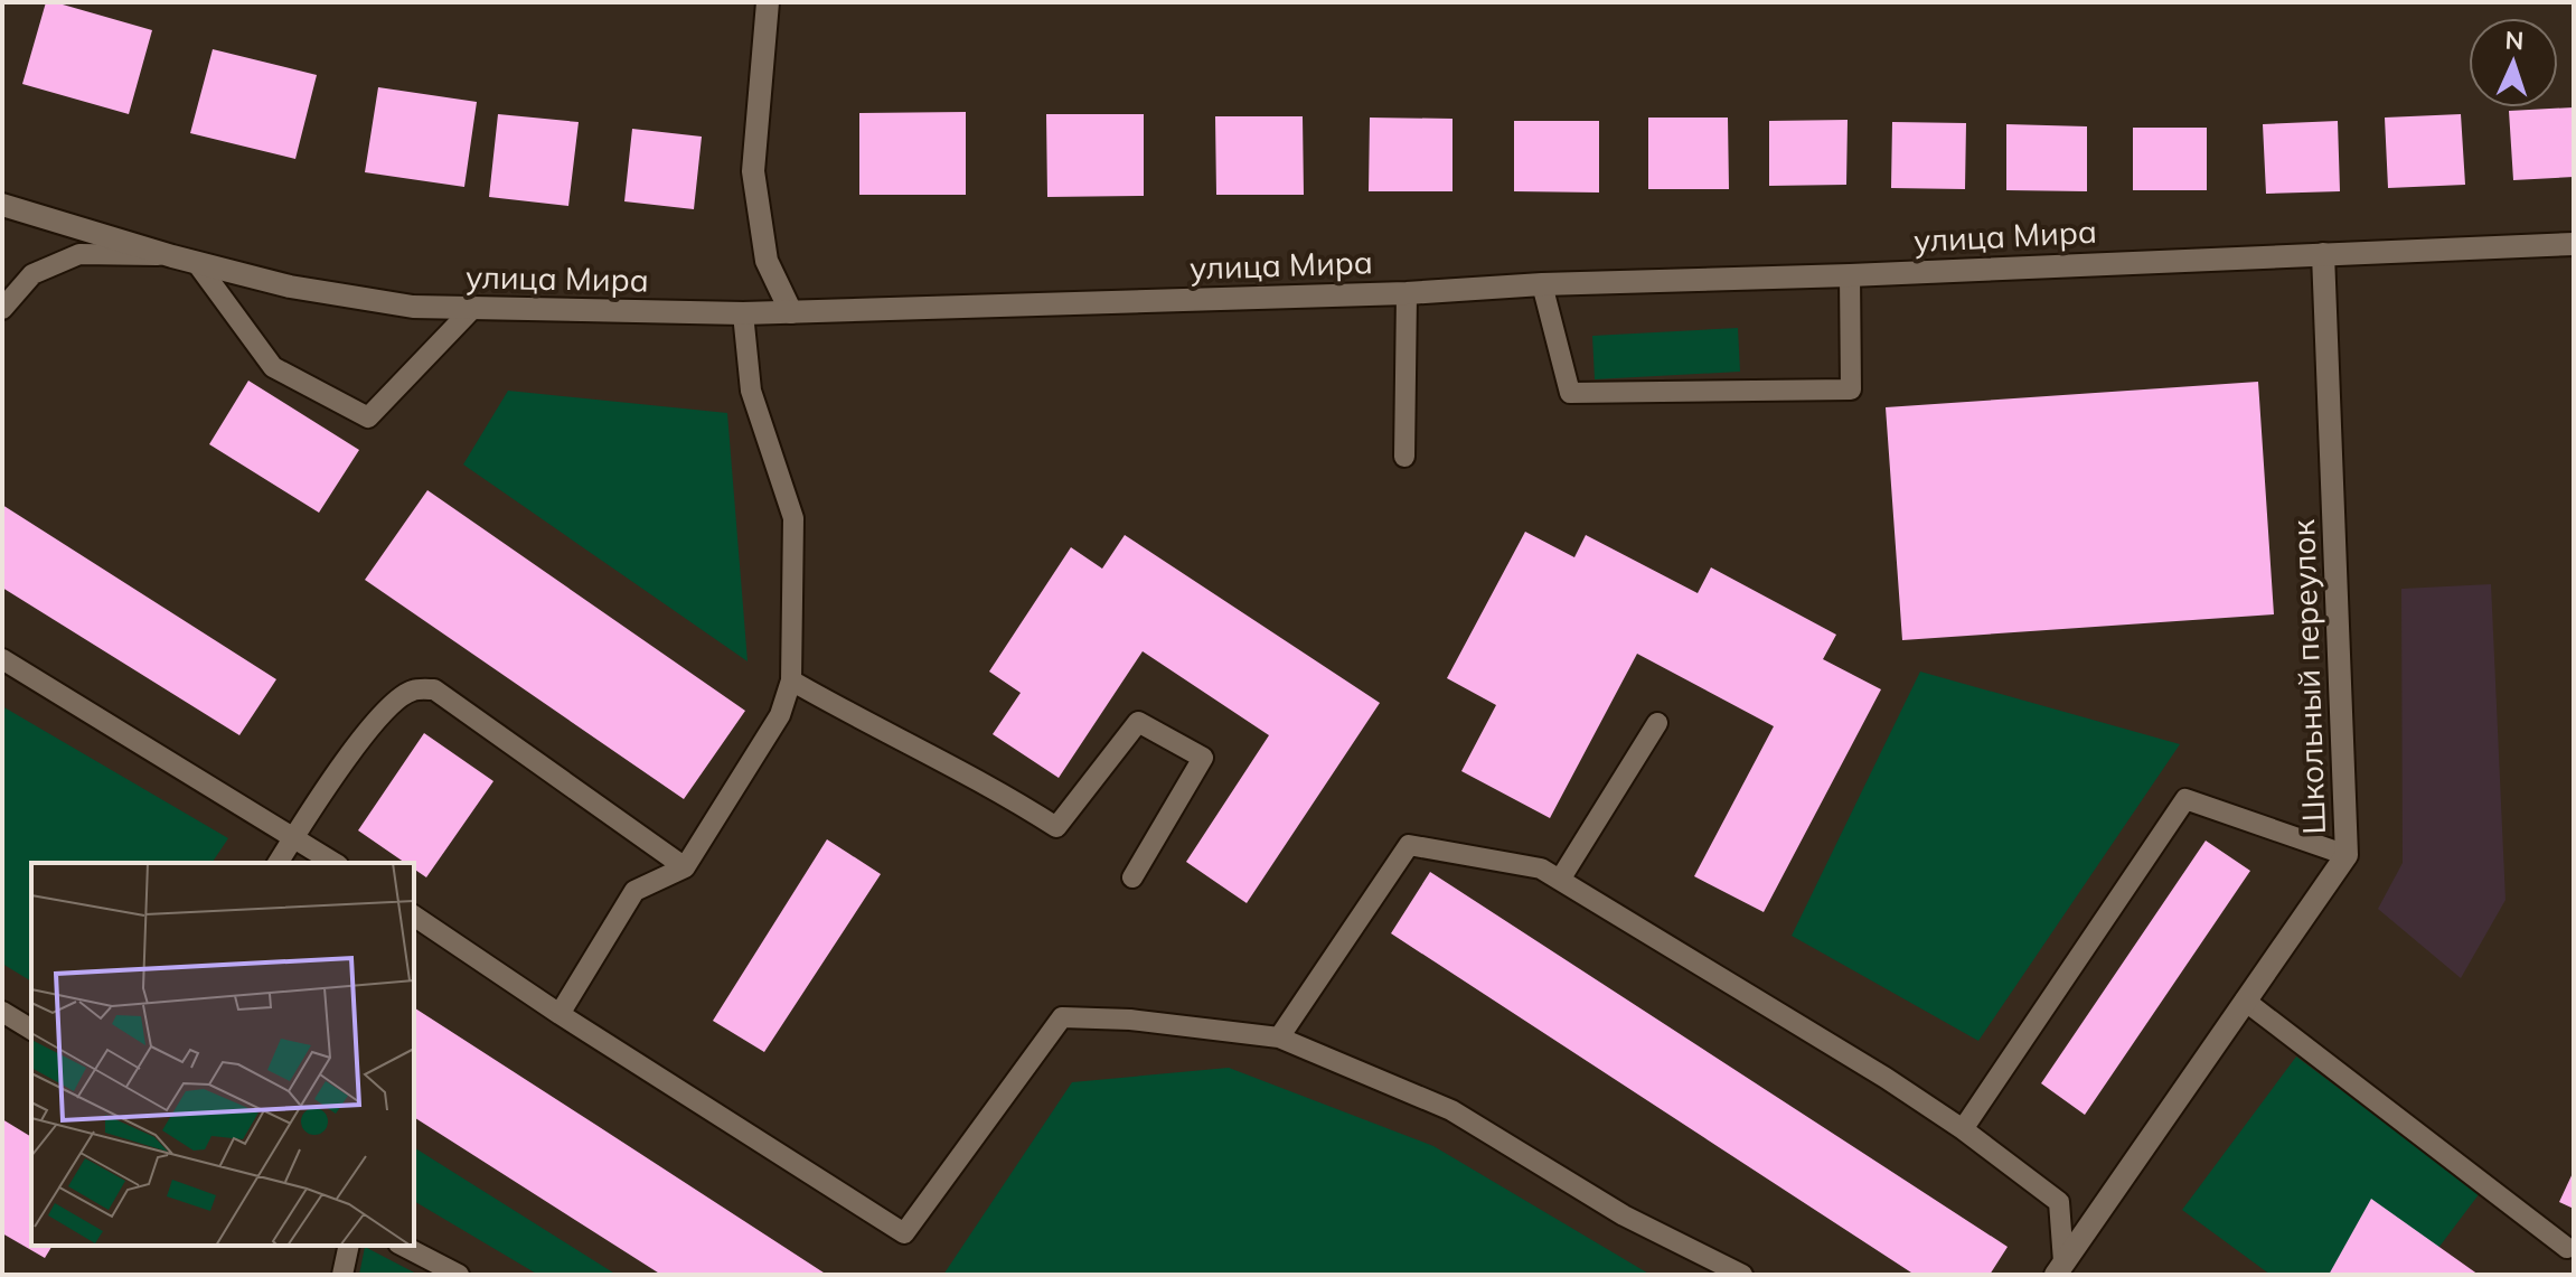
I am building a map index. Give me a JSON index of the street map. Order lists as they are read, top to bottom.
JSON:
{
  "streets": {
    "main road": ["улица Мира", "Школьный переулок"]
  },
  "crossings": [
    ["улица Мира", "Школьный переулок"]
  ],
  "north": "top"
}
